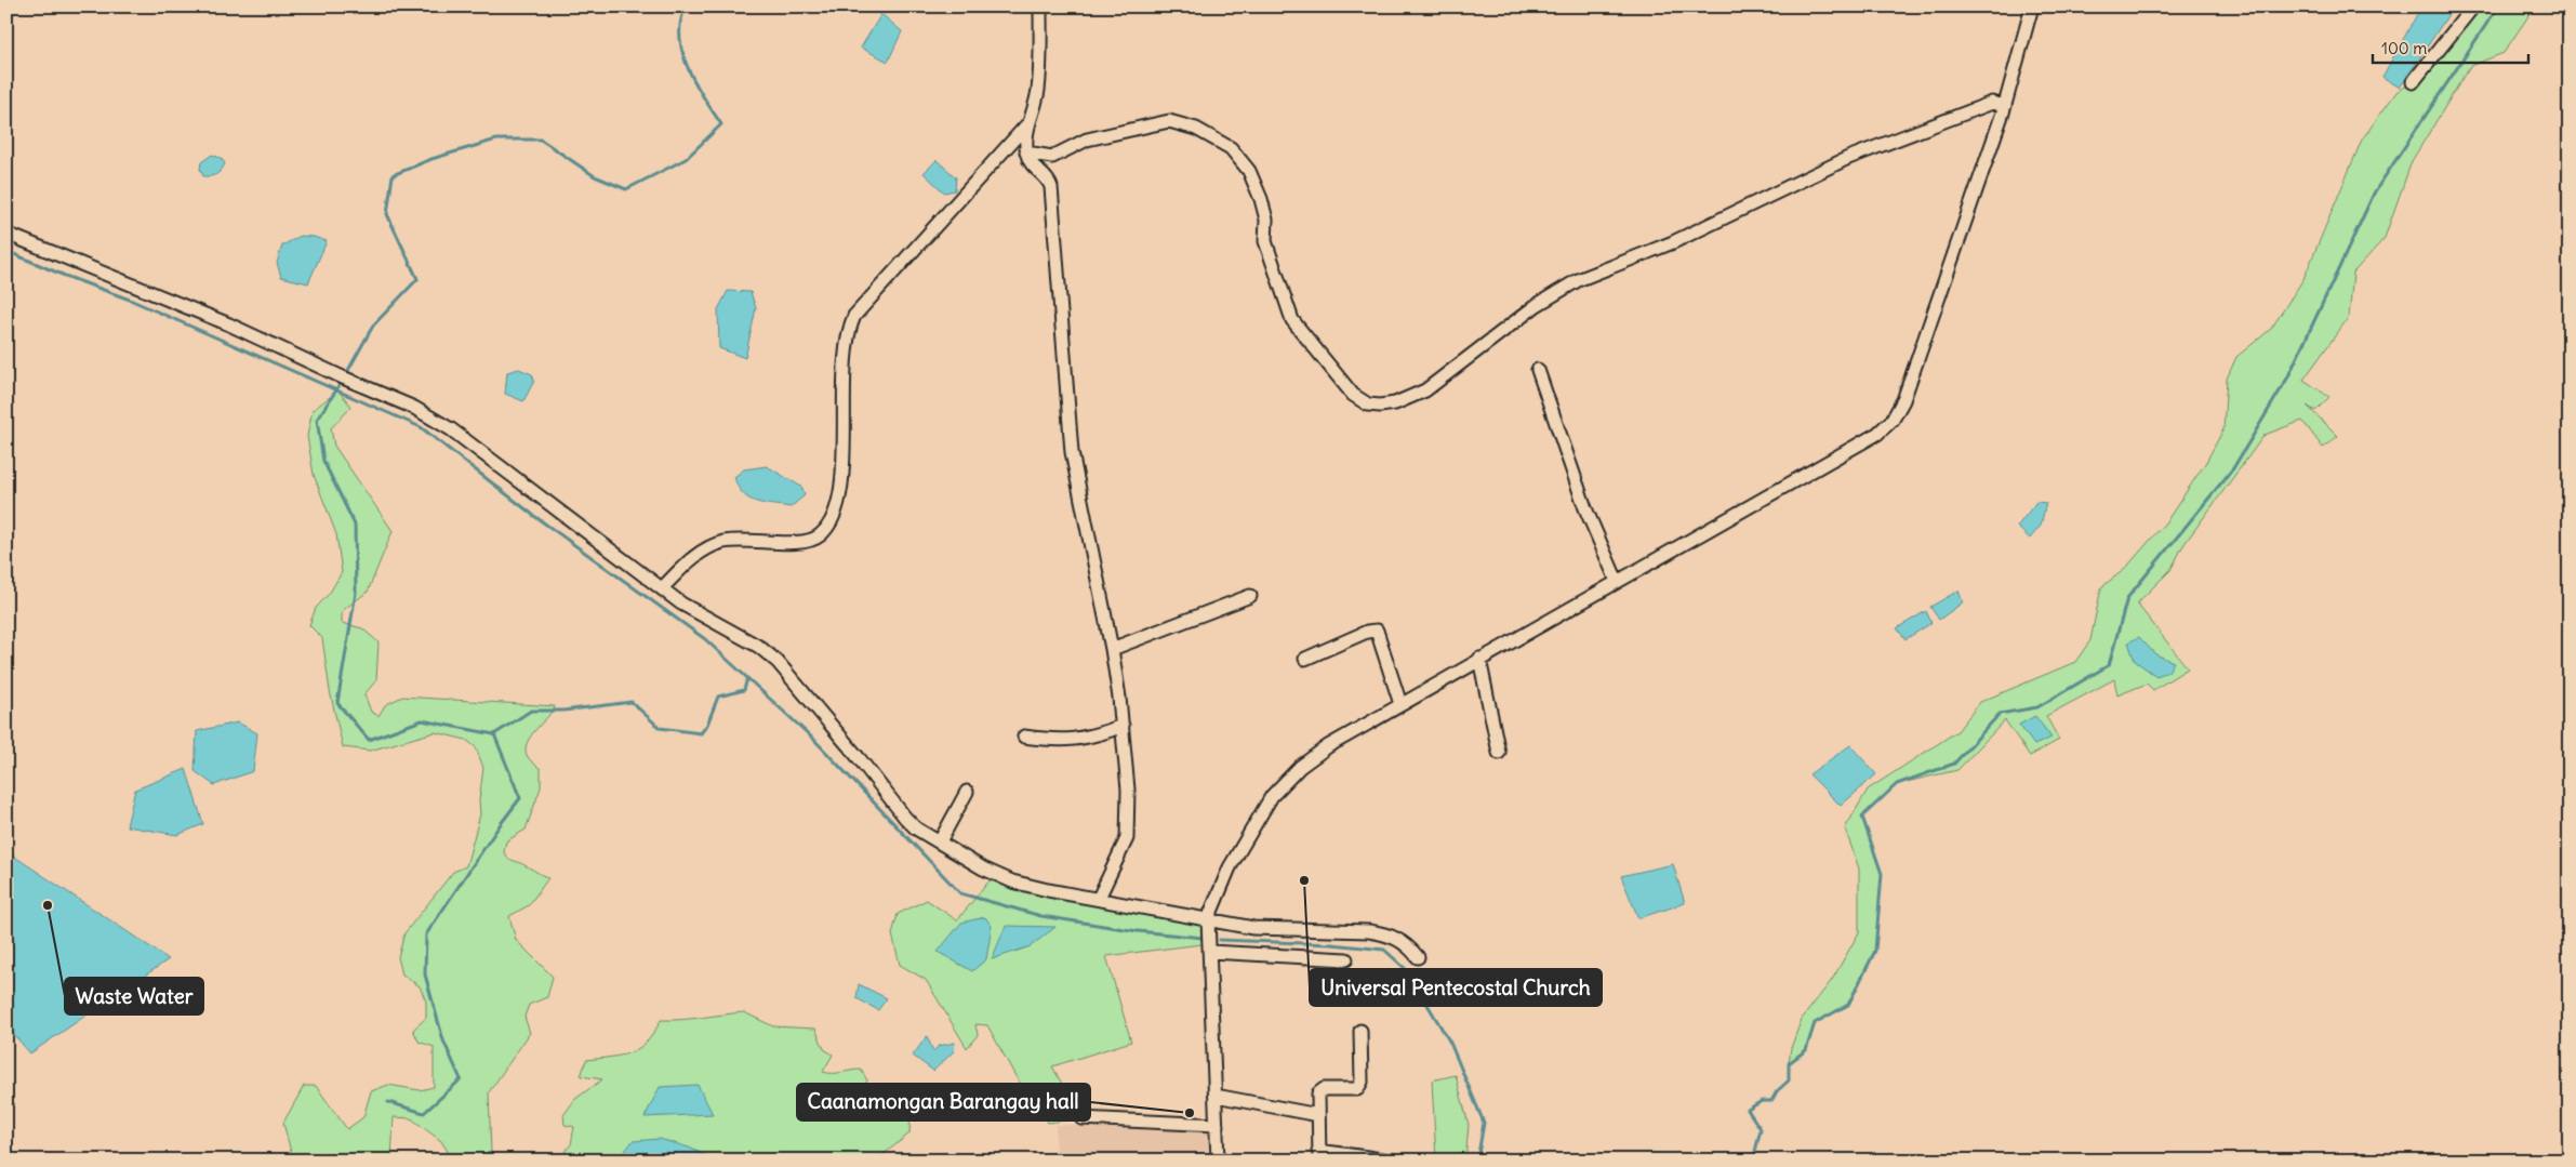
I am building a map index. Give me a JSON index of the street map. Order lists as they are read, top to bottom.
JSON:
{
  "places": ["Universal Pentecostal Church", "Waste Water", "Caanamongan Barangay hall"],
  "scale_bar": "100 m"
}
